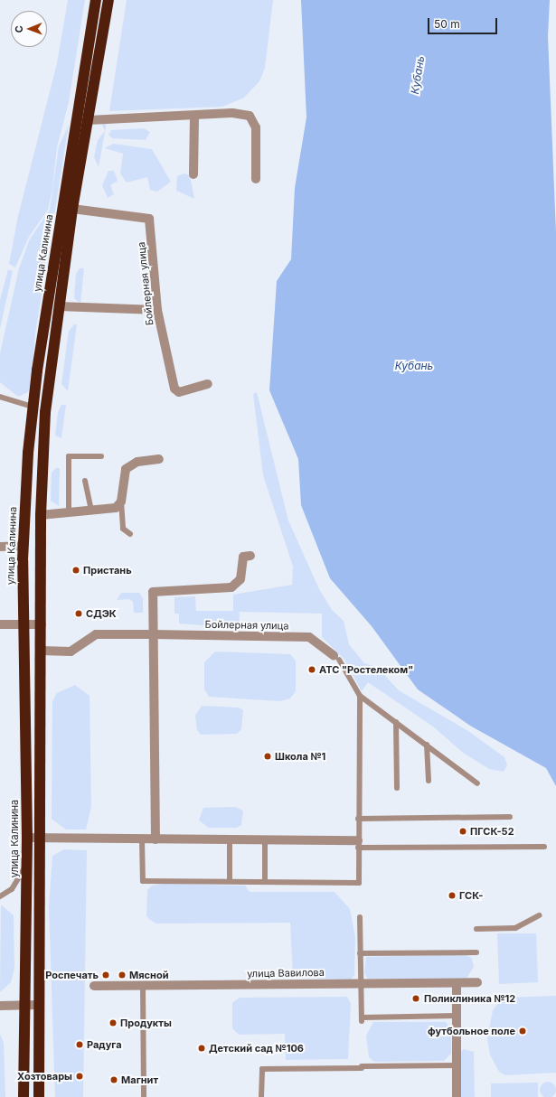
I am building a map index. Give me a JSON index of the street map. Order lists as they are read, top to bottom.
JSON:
{
  "streets": {
    "highway": ["улица Калинина"],
    "street": ["Бойлерная улица", "улица Вавилова"]
  },
  "water": ["Кубань"],
  "places": [
    "Пристань",
    "СДЭК",
    "АТС \"Ростелеком\"",
    "Школа №1",
    "ПГСК-52",
    "ГСК-",
    "Роспечать",
    "Мясной",
    "Поликлиника №12",
    "Продукты",
    "футбольное поле",
    "Радуга",
    "Детский сад №106",
    "Хозтовары",
    "Магнит"
  ],
  "scale_bar": "50 m",
  "north": "left"
}
